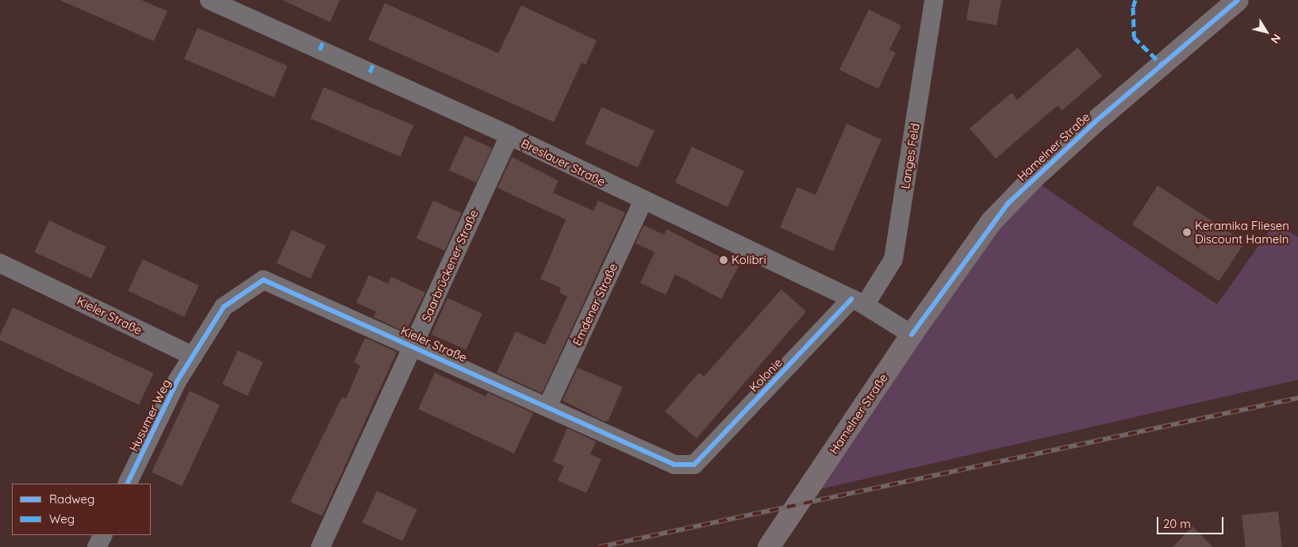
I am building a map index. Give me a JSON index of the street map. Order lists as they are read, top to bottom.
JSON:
{
  "streets": {
    "main road": ["Hamelner Straße"],
    "street": [
      "Langes Feld",
      "Breslauer Straße",
      "Saarbrückener Straße",
      "Emdener Straße",
      "Kieler Straße",
      "Kolonie",
      "Husumer Weg"
    ]
  },
  "crossings": [
    ["Hamelner Straße", "Breslauer Straße"],
    ["Langes Feld", "Breslauer Straße"],
    ["Langes Feld", "Kolonie"],
    ["Breslauer Straße", "Saarbrückener Straße"],
    ["Breslauer Straße", "Emdener Straße"],
    ["Breslauer Straße", "Kolonie"],
    ["Saarbrückener Straße", "Kieler Straße"],
    ["Emdener Straße", "Kieler Straße"],
    ["Kieler Straße", "Kolonie"],
    ["Kieler Straße", "Husumer Weg"]
  ],
  "places": ["Keramika Fliesen Discount Hameln", "Kolibri"],
  "legend": ["Radweg", "Weg"],
  "scale_bar": "20 m",
  "north": "bottom right"
}
